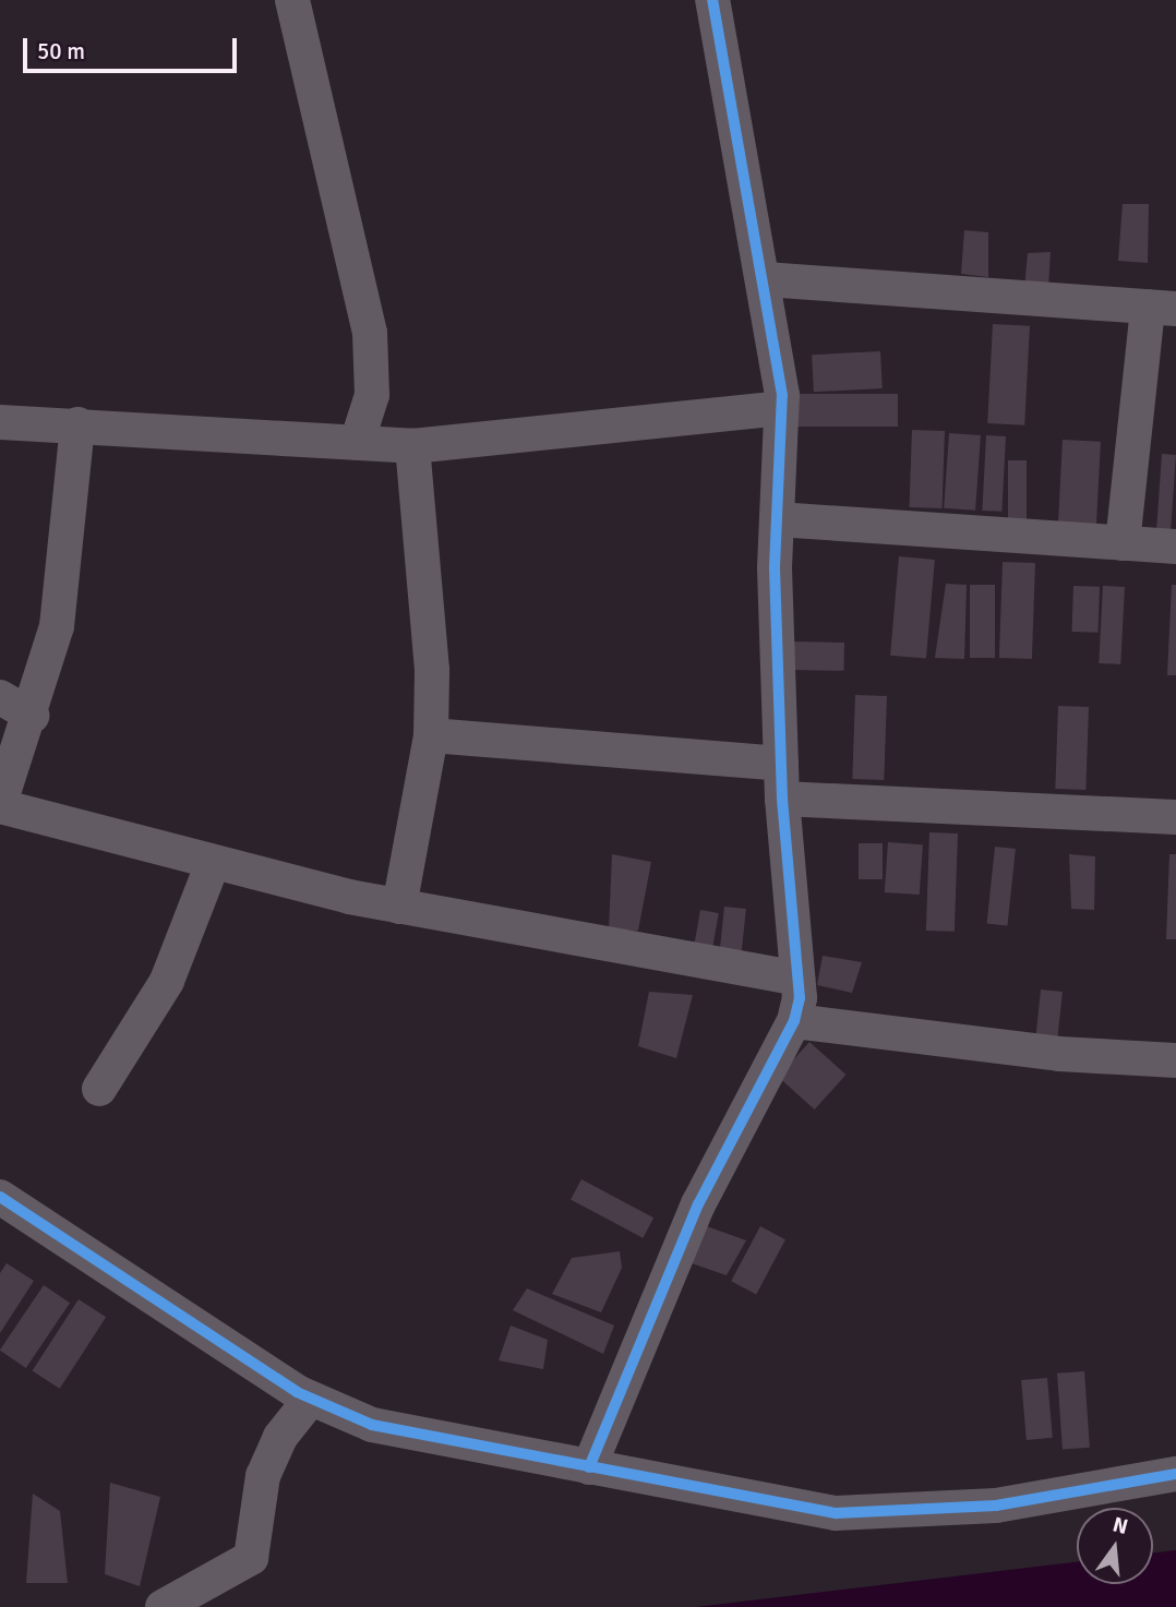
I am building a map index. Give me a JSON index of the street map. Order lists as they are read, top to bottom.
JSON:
{
  "scale_bar": "50 m",
  "north": "top"
}
